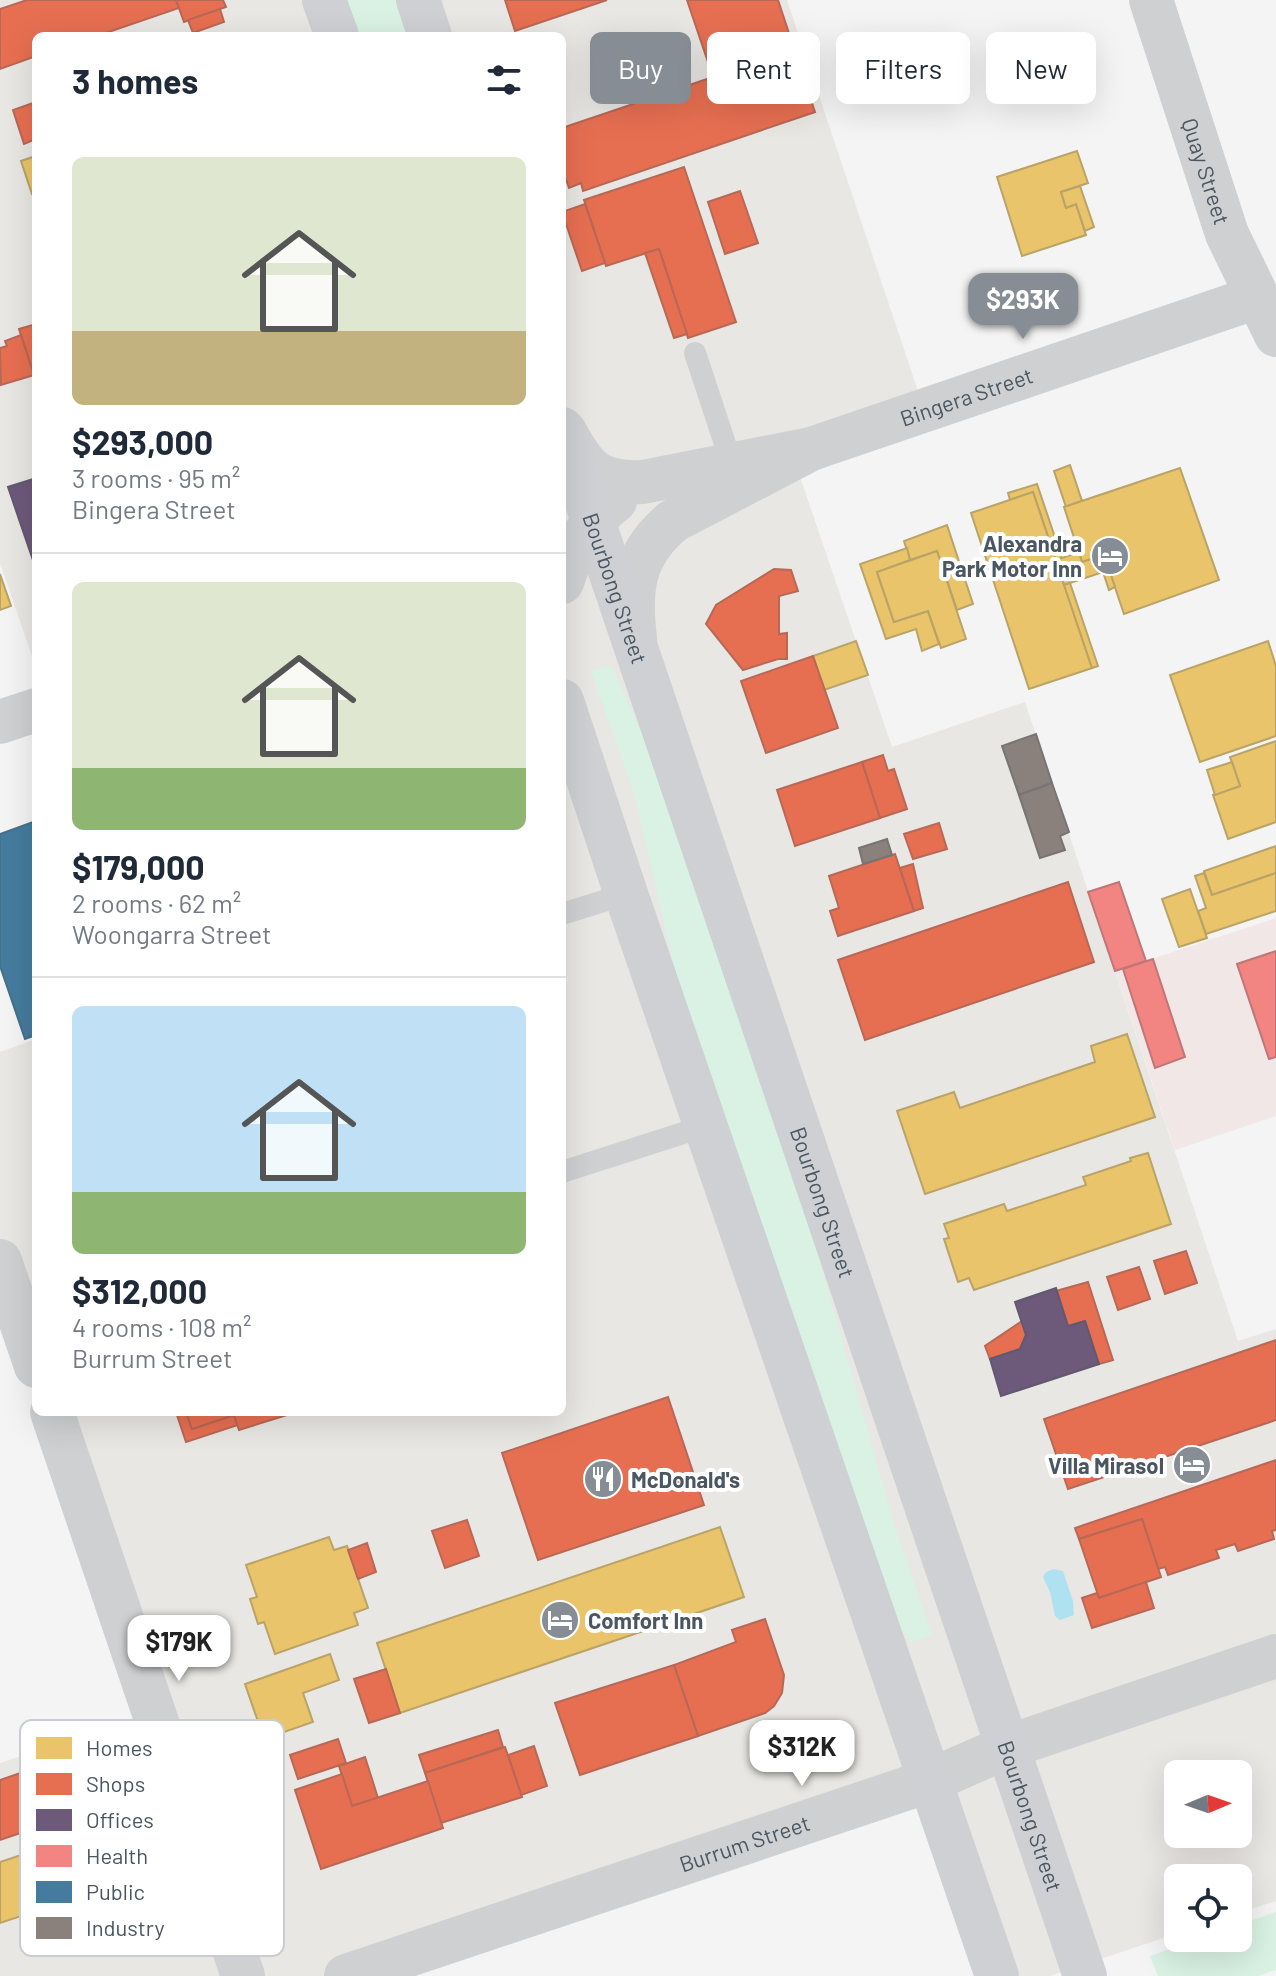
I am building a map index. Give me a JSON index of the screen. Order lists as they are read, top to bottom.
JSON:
{
  "streets": {
    "main road": ["Bourbong Street"],
    "street": ["Quay Street", "Bingera Street", "Burrum Street"]
  },
  "crossings": [
    ["Quay Street", "Bingera Street"],
    ["Bingera Street", "Bourbong Street"],
    ["Bourbong Street", "Burrum Street"]
  ],
  "places": {
    "hotel": ["Alexandra Park Motor Inn", "Villa Mirasol", "Comfort Inn"],
    "restaurant": ["McDonald's"]
  },
  "legend": [
    "Homes",
    "Shops",
    "Offices",
    "Health",
    "Public",
    "Industry"
  ],
  "north": "right",
  "page": {
    "chip": [
      "Buy",
      "Rent",
      "Filters",
      "New"
    ],
    "heading": "3 homes",
    "list": [
      {
        "name": "$293,000",
        "note": "3 rooms · 95 m² · Bingera Street"
      },
      {
        "name": "$179,000",
        "note": "2 rooms · 62 m² · Woongarra Street"
      },
      {
        "name": "$312,000",
        "note": "4 rooms · 108 m² · Burrum Street"
      }
    ],
    "price": ["$293K", "$179K", "$312K"]
  }
}
